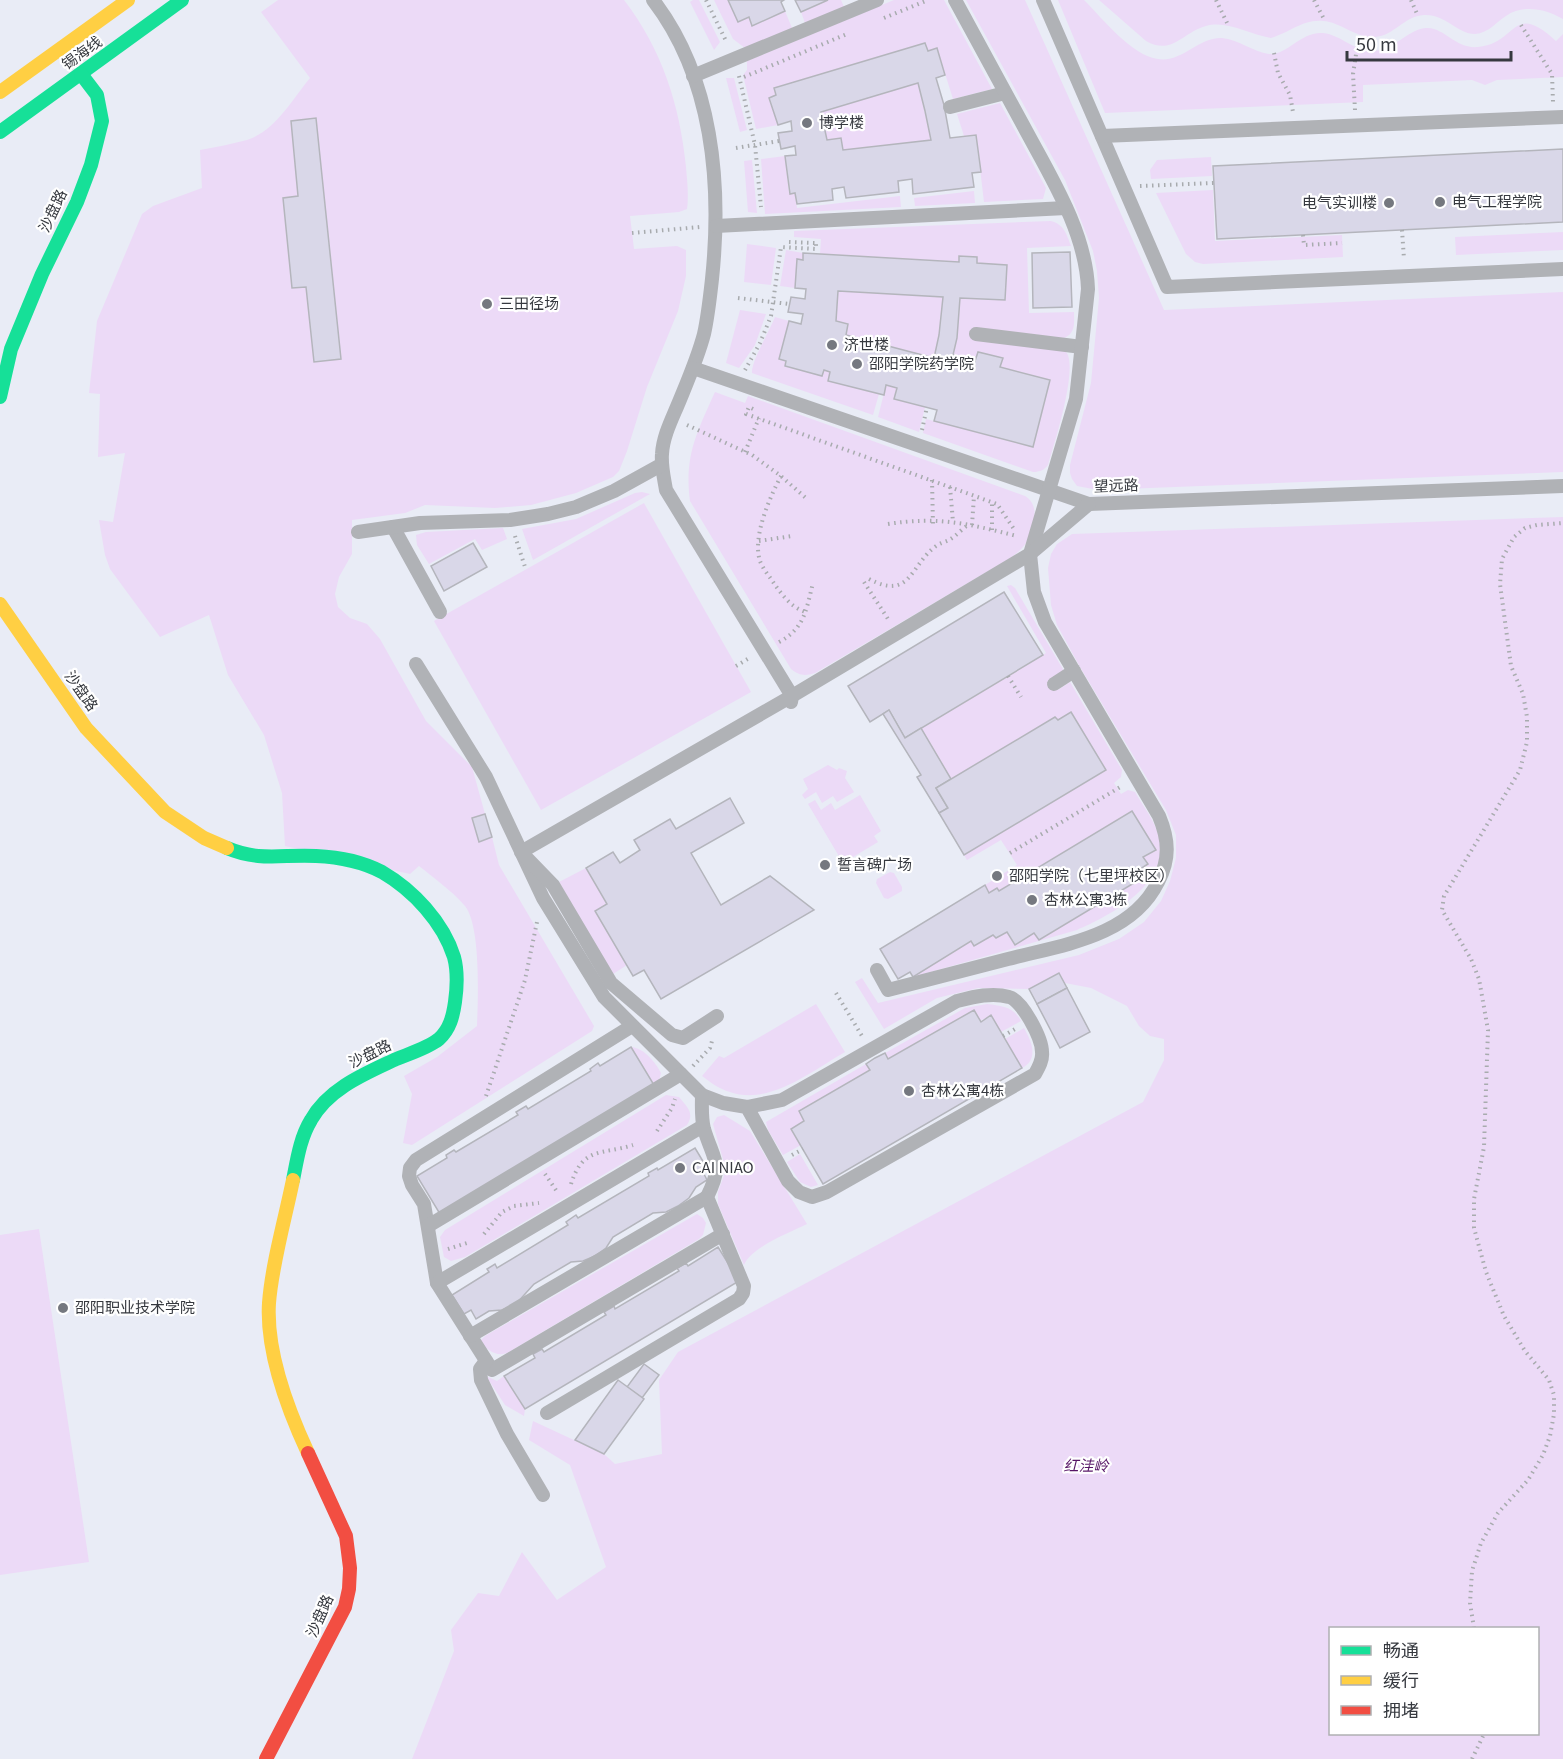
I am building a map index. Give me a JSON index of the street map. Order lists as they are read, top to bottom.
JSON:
{
  "streets": {
    "main road": ["锡海线", "沙盘路"],
    "lane": ["望远路"]
  },
  "crossings": [
    ["锡海线", "沙盘路"]
  ],
  "parks": ["红洼岭"],
  "places": [
    "博学楼",
    "电气工程学院",
    "电气实训楼",
    "三田径场",
    "济世楼",
    "邵阳学院药学院",
    "誓言碑广场",
    "邵阳学院（七里坪校区）",
    "杏林公寓3栋",
    "杏林公寓4栋",
    "CAI NIAO",
    "邵阳职业技术学院"
  ],
  "legend": ["畅通", "缓行", "拥堵"],
  "scale_bar": "50 m"
}
